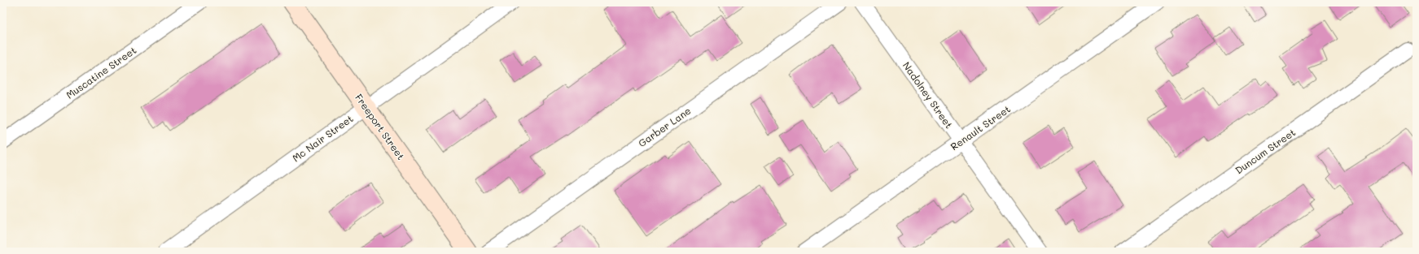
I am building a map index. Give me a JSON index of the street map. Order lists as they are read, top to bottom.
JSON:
{
  "streets": {
    "main road": ["Freeport Street"],
    "street": [
      "Muscatine Street",
      "Nadolney Street",
      "Garber Lane",
      "Renault Street",
      "Mc Nair Street",
      "Duncum Street"
    ]
  },
  "crossings": [
    ["Nadolney Street", "Renault Street"],
    ["Freeport Street", "Mc Nair Street"]
  ]
}
